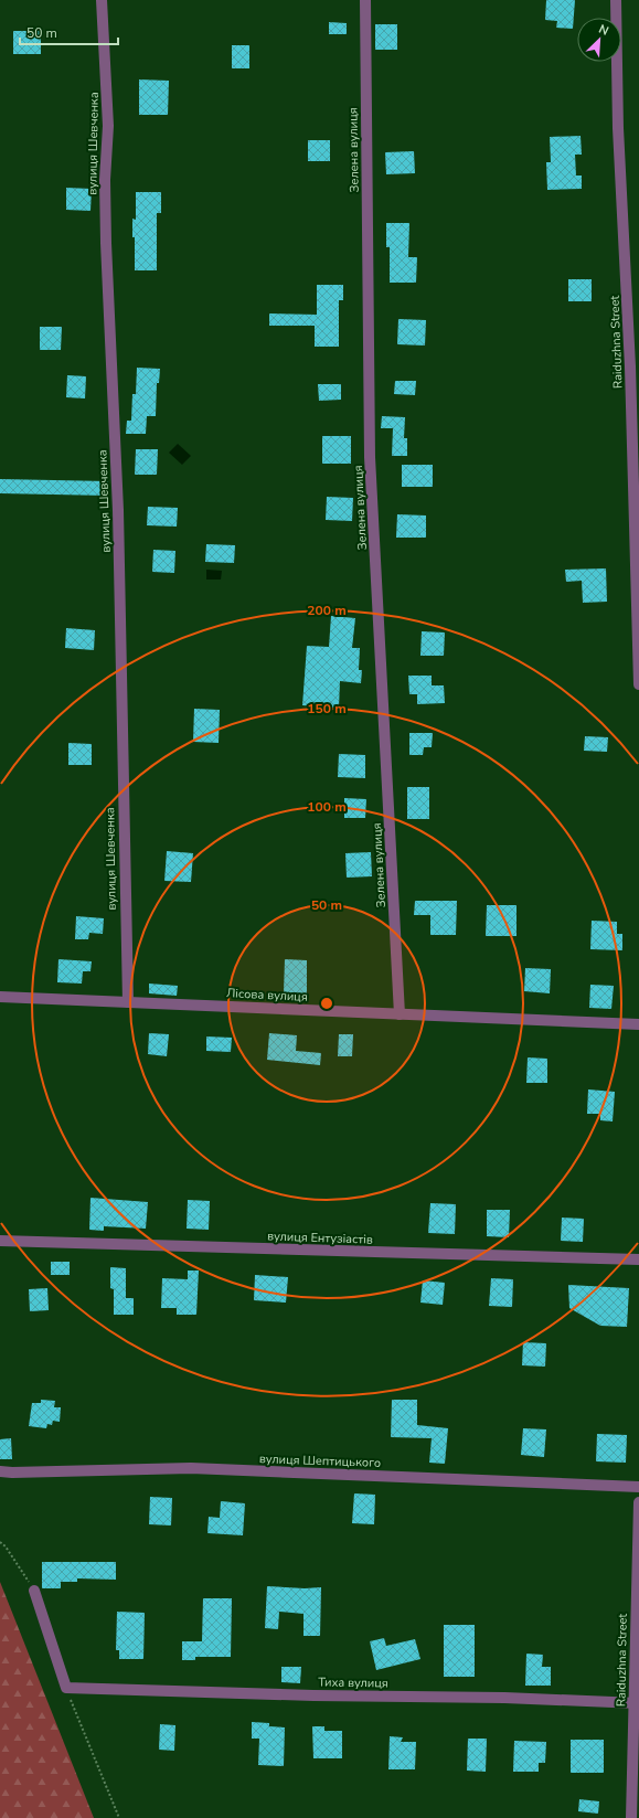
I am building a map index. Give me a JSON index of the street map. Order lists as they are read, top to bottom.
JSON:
{
  "streets": {
    "street": [
      "вулиця Шевченка",
      "Зелена вулиця",
      "Raiduzhna Street",
      "Лісова вулиця",
      "вулиця Ентузіастів",
      "вулиця Шептицького",
      "Тиха вулиця"
    ]
  },
  "crossings": [
    ["вулиця Шевченка", "Лісова вулиця"],
    ["Зелена вулиця", "Лісова вулиця"],
    ["Raiduzhna Street", "Тиха вулиця"]
  ],
  "scale_bar": "50 m",
  "north": "top right",
  "rings": [
    "200 m",
    "150 m",
    "100 m",
    "50 m"
  ]
}
